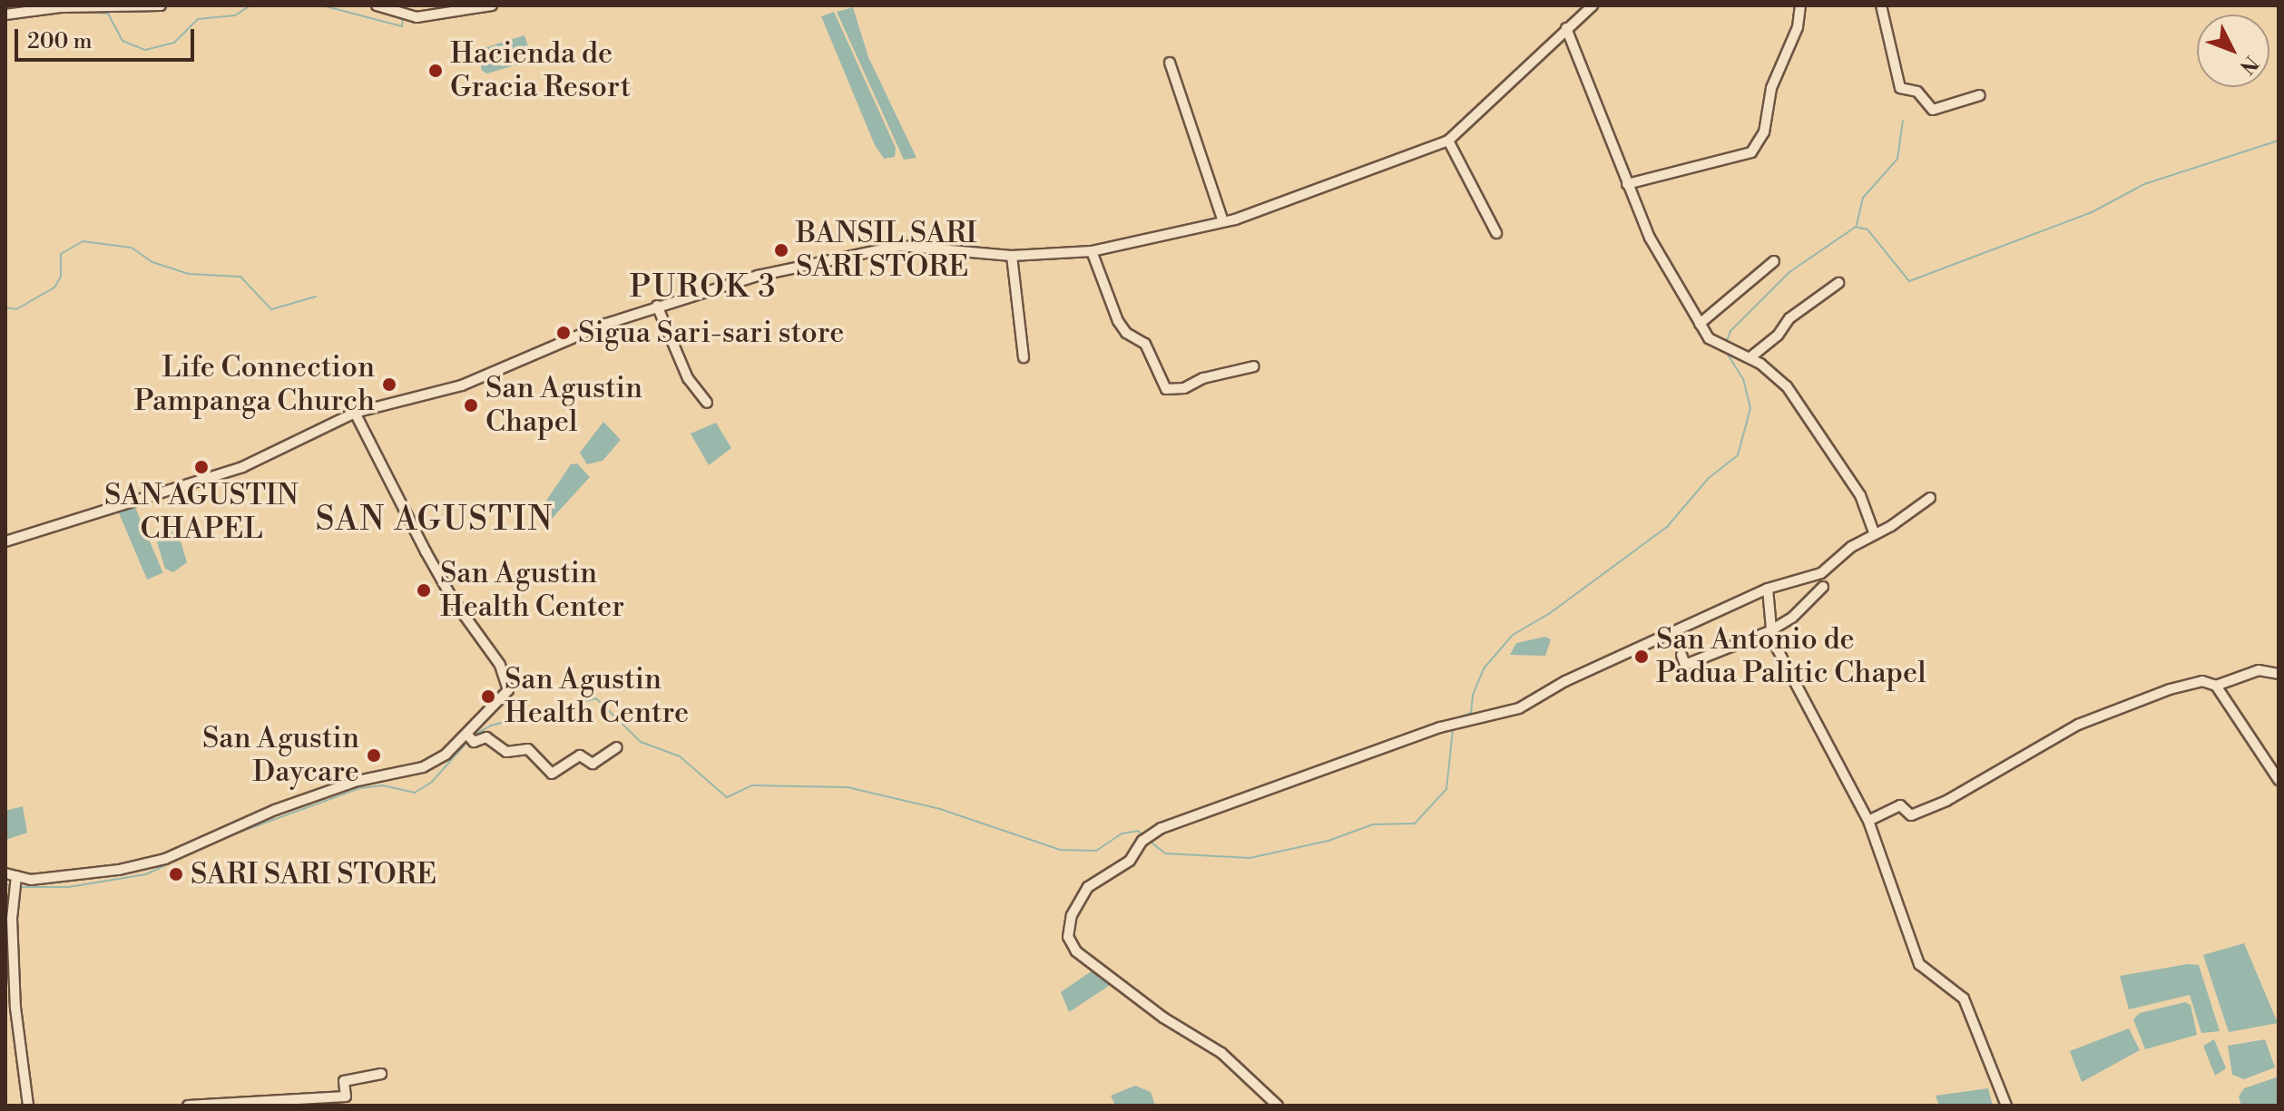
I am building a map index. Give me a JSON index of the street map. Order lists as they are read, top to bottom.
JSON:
{
  "districts": ["PUROK 3", "SAN AGUSTIN"],
  "places": [
    "Hacienda de Gracia Resort",
    "BANSIL SARI SARI STORE",
    "Sigua Sari-sari store",
    "Life Connection Pampanga Church",
    "San Agustin Chapel",
    "SAN AGUSTIN CHAPEL",
    "San Agustin Health Center",
    "San Antonio de Padua Palitic Chapel",
    "San Agustin Health Centre",
    "San Agustin Daycare",
    "SARI SARI STORE"
  ],
  "scale_bar": "200 m",
  "north": "bottom right"
}
